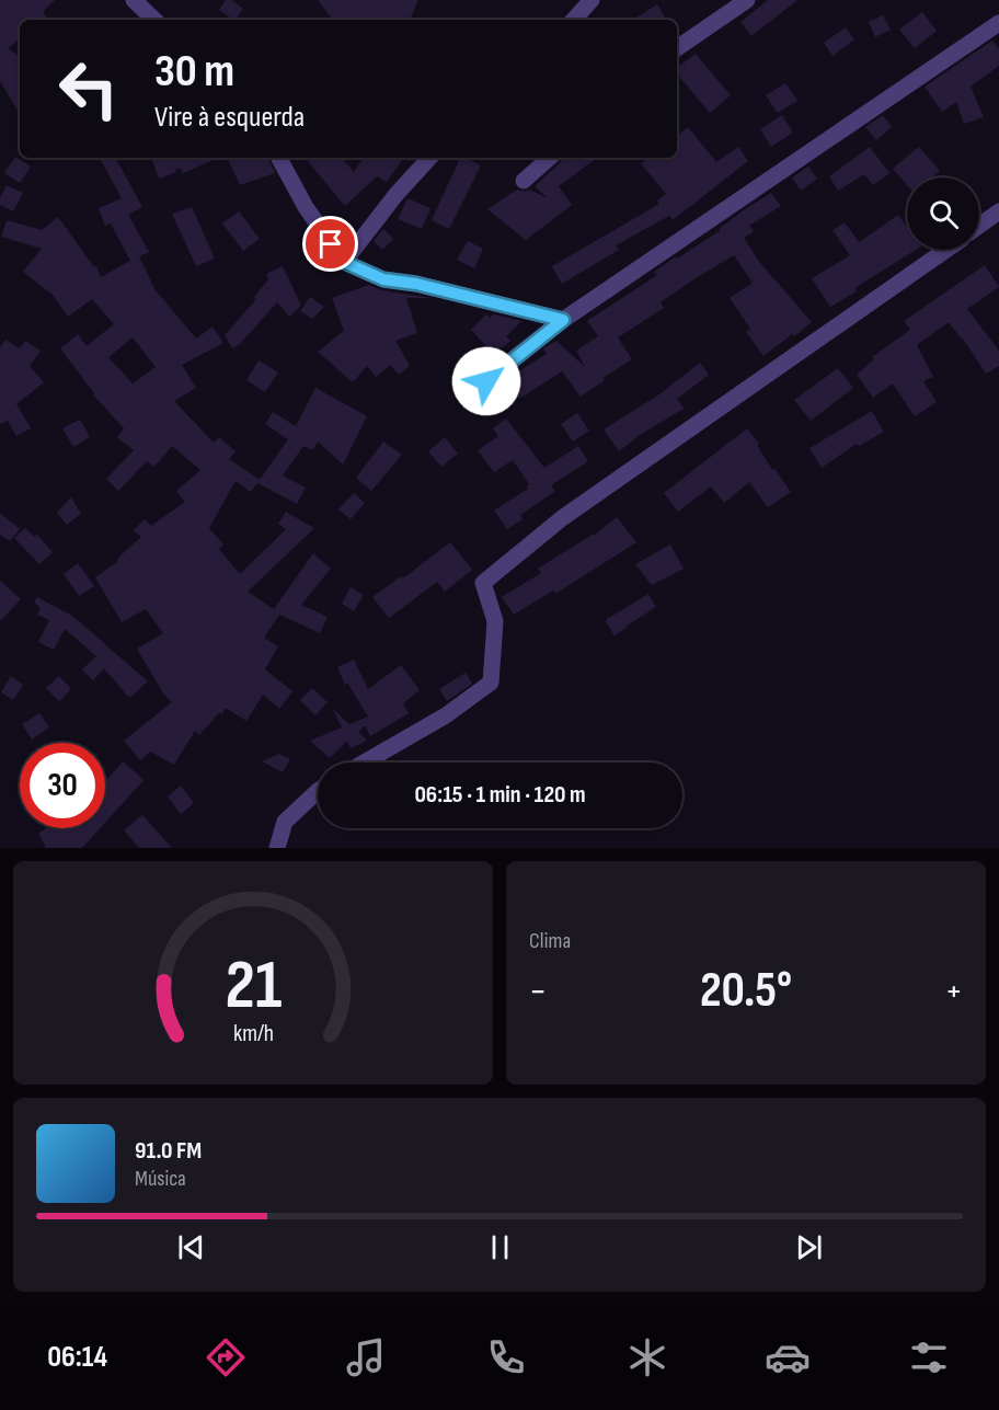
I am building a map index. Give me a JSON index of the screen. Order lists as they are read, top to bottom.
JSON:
{
  "page": {
    "turn": ["30 m", "Vire à esquerda"],
    "limit": "30",
    "trip": "06:15 · 1 min · 120 m",
    "tile": "Clima",
    "heat": ["−", "20.5°", "+"],
    "song": ["91.0 FM", "Música"],
    "tabs": "06:14",
    "gauge": ["21", "km/h"]
  }
}
